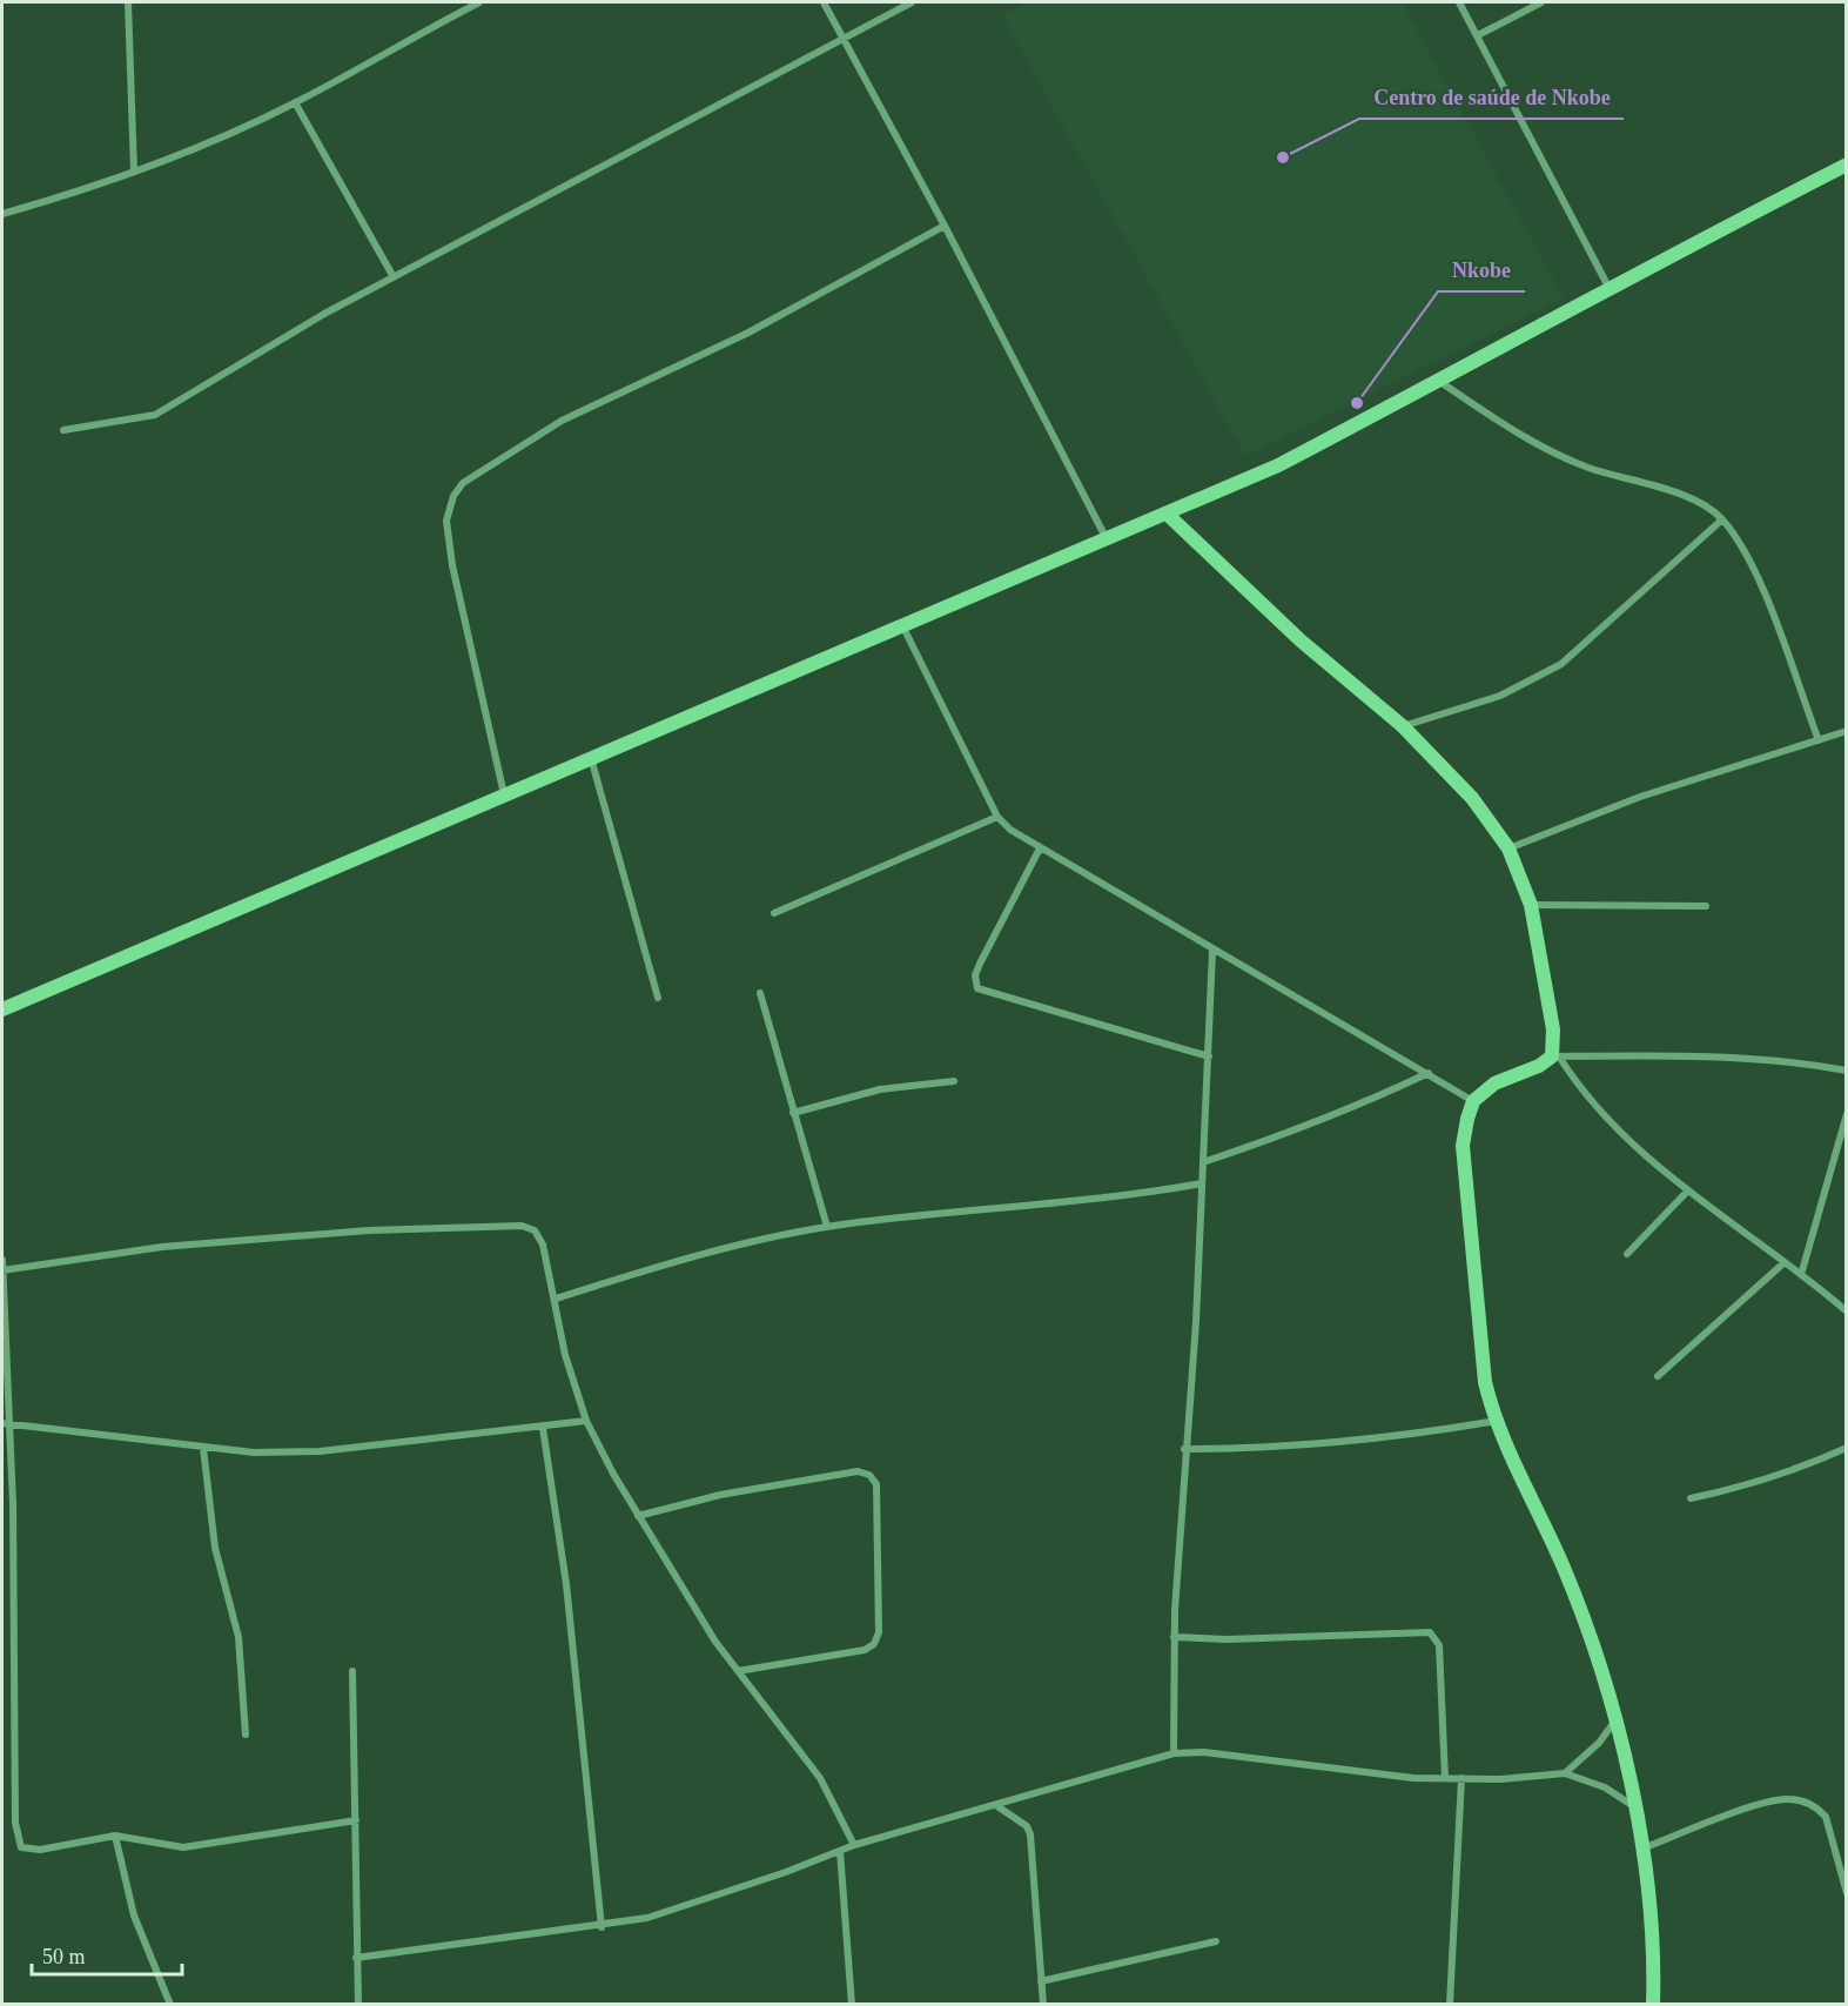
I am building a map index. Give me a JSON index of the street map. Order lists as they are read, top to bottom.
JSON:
{
  "places": ["Centro de saúde de Nkobe", "Nkobe"],
  "scale_bar": "50 m"
}
